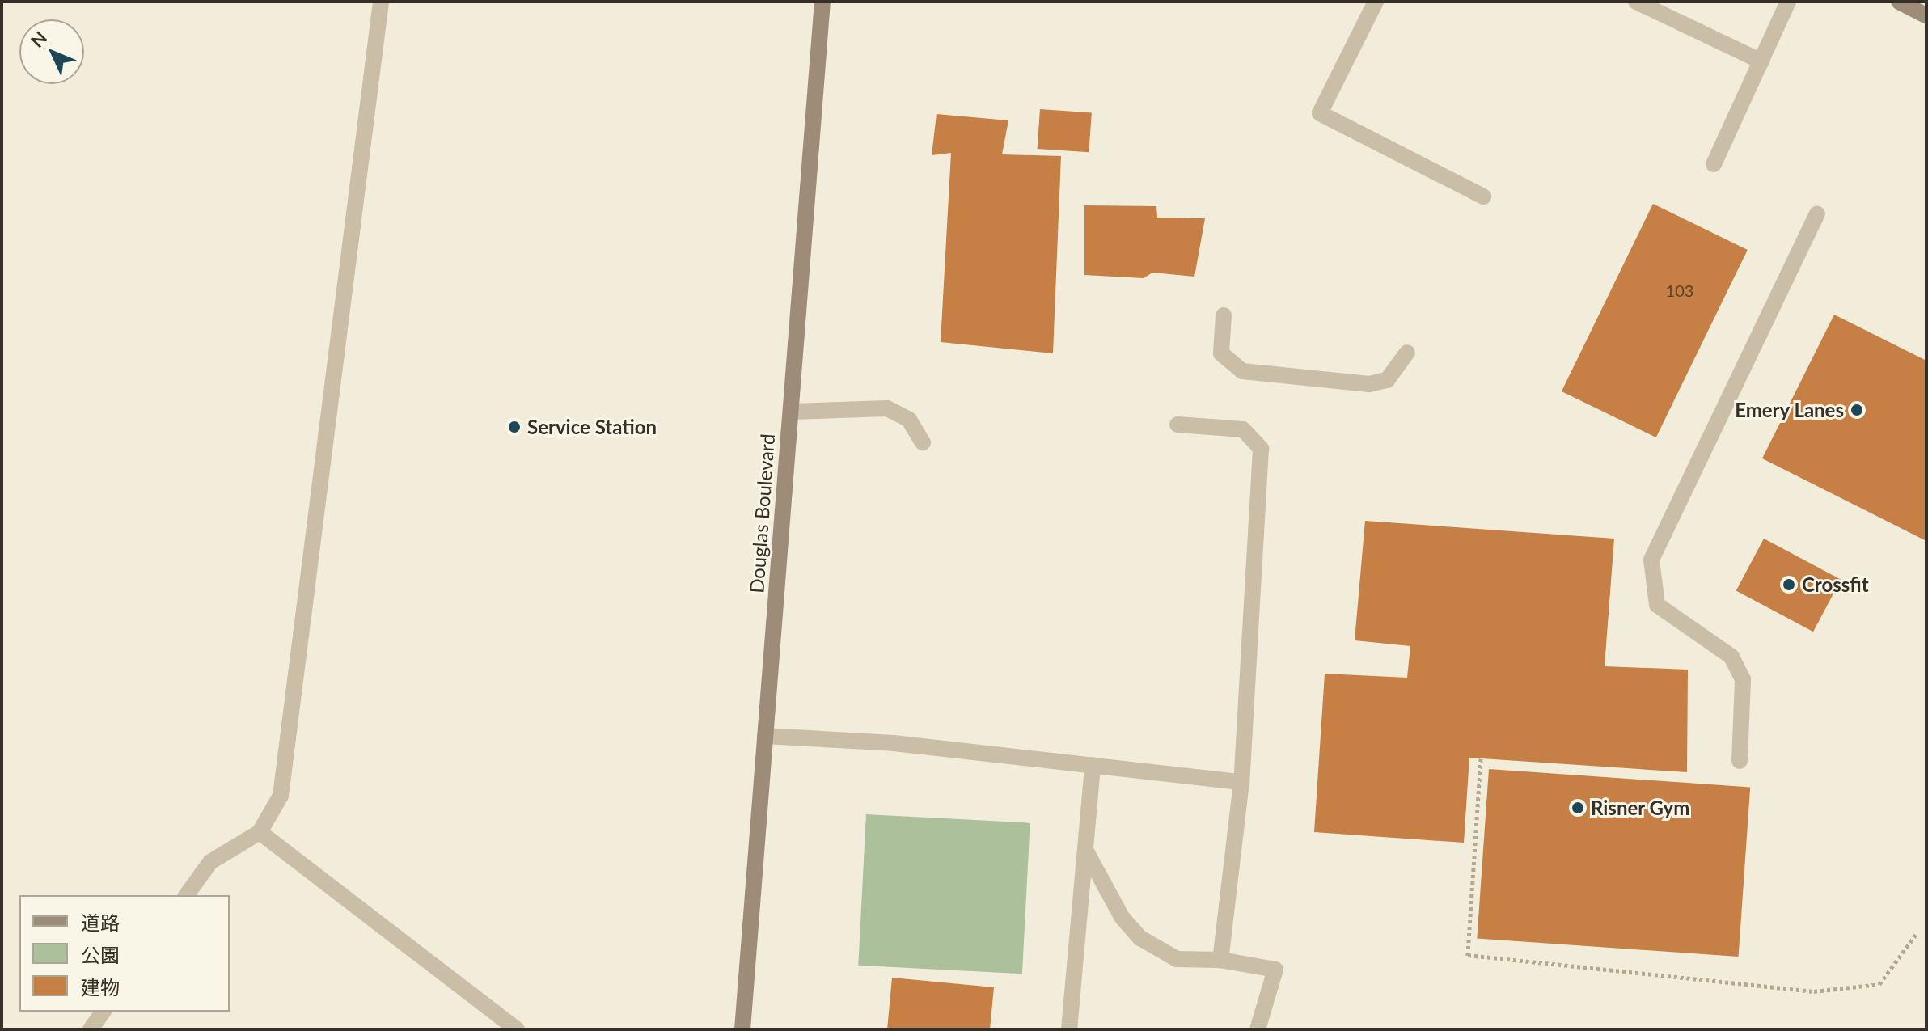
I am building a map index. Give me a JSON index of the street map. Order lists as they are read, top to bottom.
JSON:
{
  "streets": {
    "street": ["Douglas Boulevard"]
  },
  "places": [
    "Emery Lanes",
    "Service Station",
    "Crossfit",
    "Risner Gym"
  ],
  "house_numbers": ["103"],
  "legend": ["道路", "公園", "建物"],
  "north": "top left"
}
